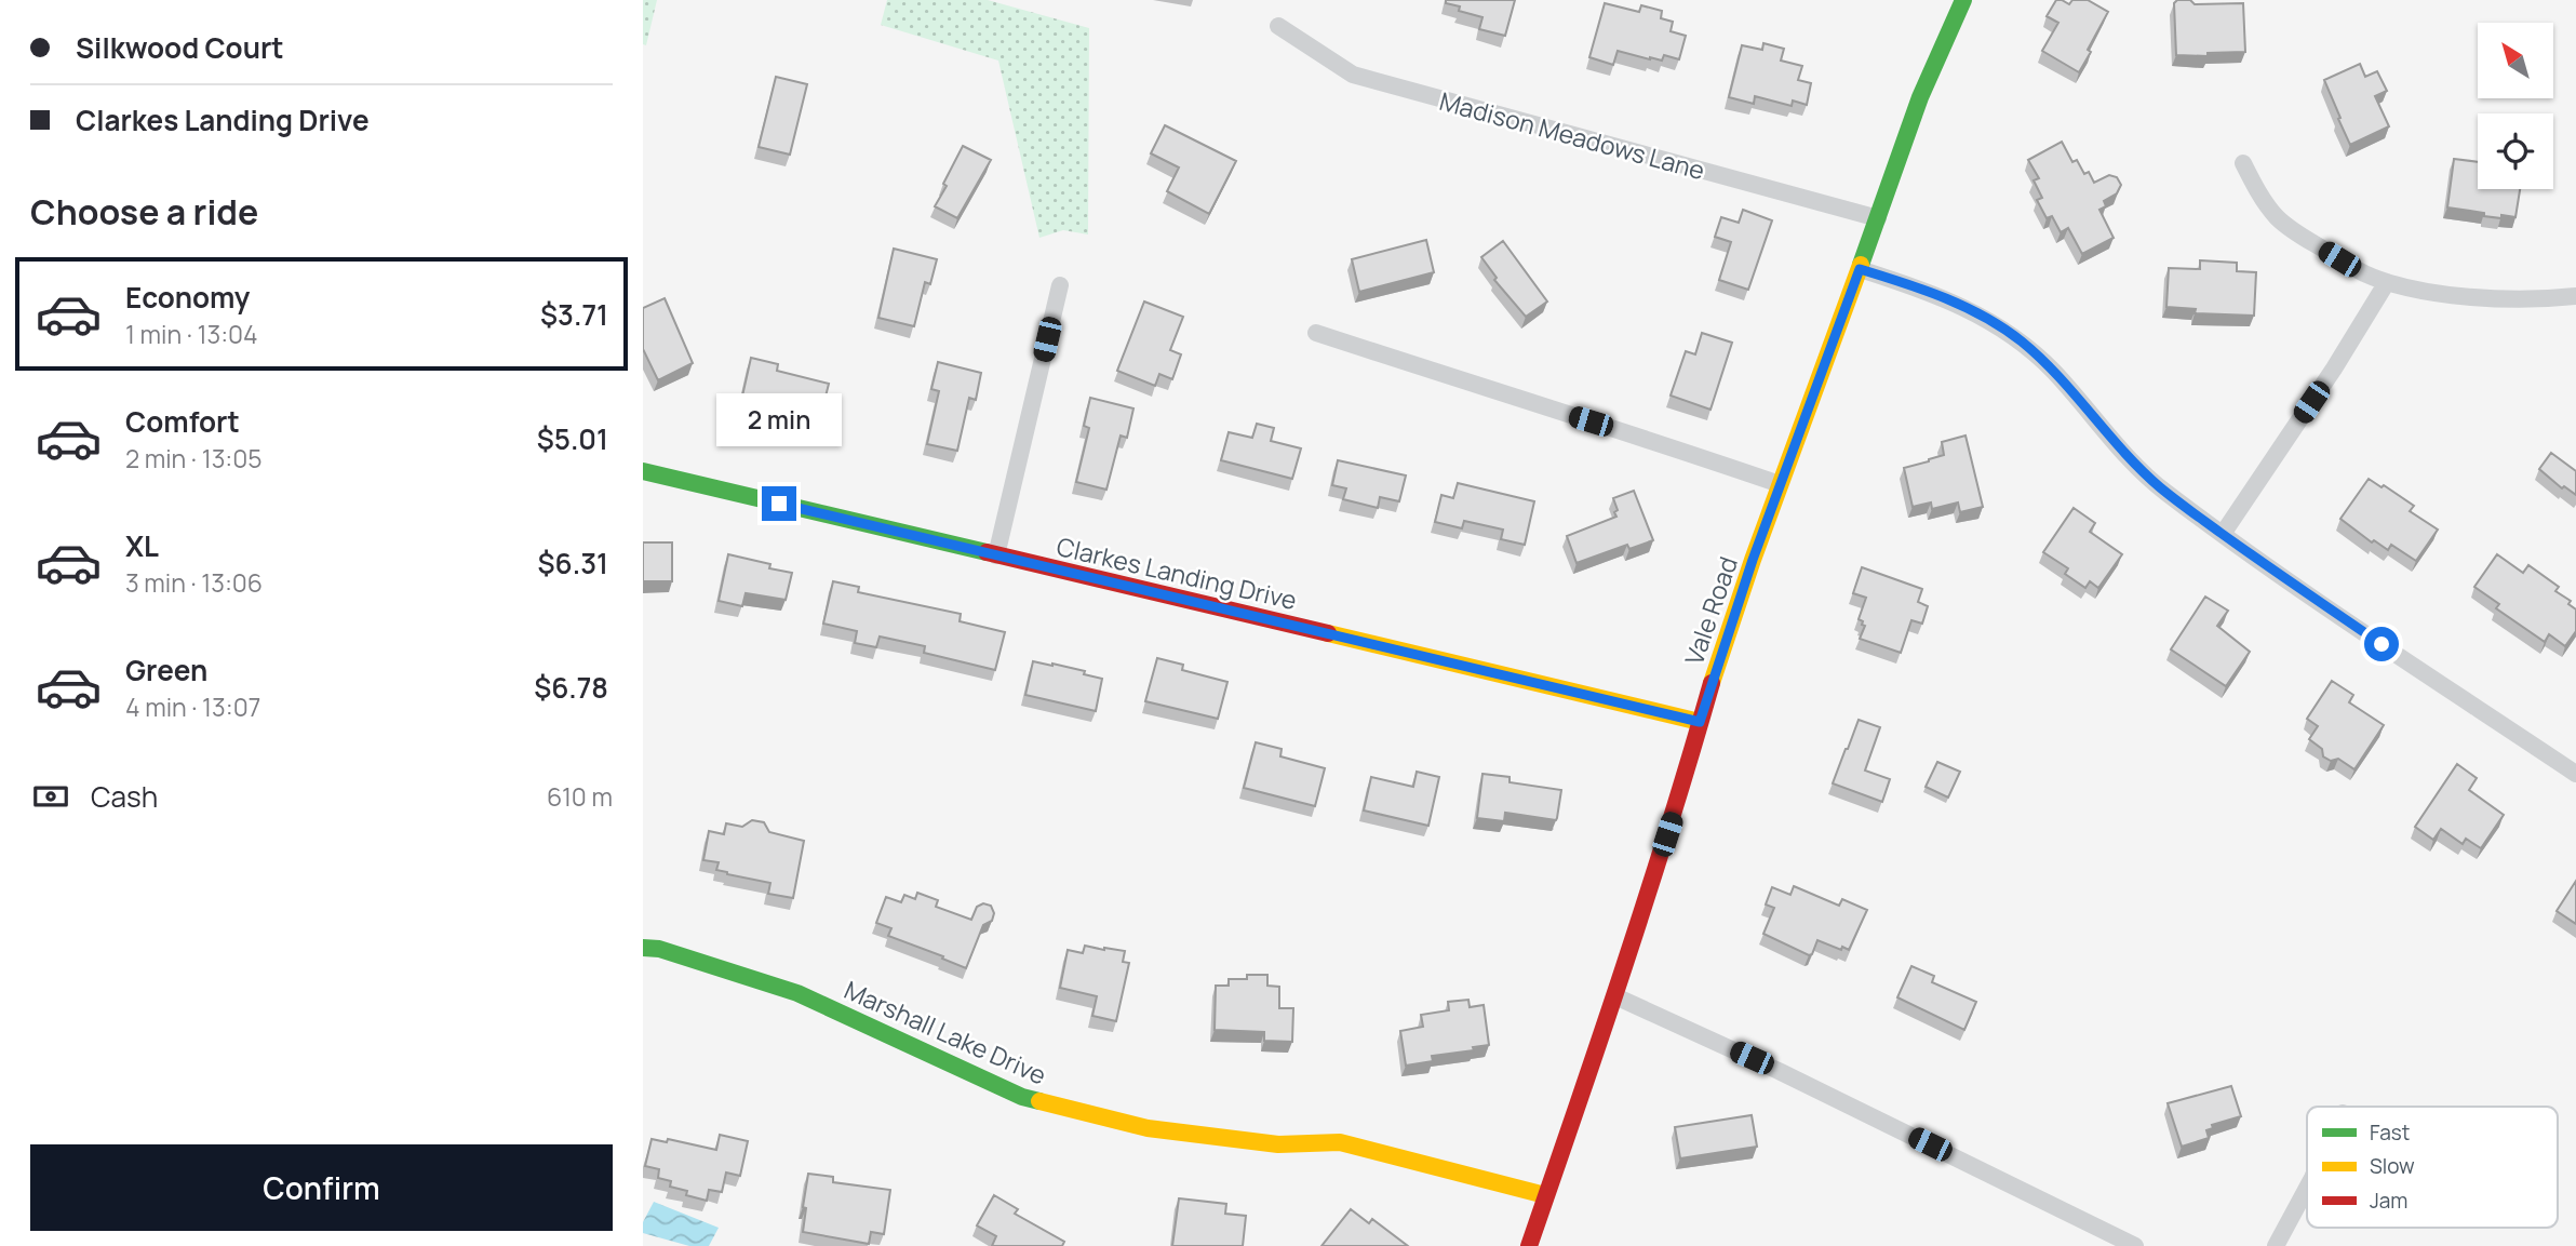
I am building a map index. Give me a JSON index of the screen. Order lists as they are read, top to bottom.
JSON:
{
  "streets": {
    "street": [
      "Madison Meadows Lane",
      "Clarkes Landing Drive",
      "Vale Road",
      "Marshall Lake Drive"
    ]
  },
  "crossings": [
    ["Madison Meadows Lane", "Vale Road"],
    ["Clarkes Landing Drive", "Vale Road"],
    ["Vale Road", "Marshall Lake Drive"]
  ],
  "legend": ["Fast", "Slow", "Jam"],
  "north": "top left",
  "page": {
    "banner": ["Silkwood Court", "Clarkes Landing Drive"],
    "heading": "Choose a ride",
    "list": [
      {
        "name": "Economy",
        "note": "1 min · 13:04",
        "value": "$3.71"
      },
      {
        "name": "Comfort",
        "note": "2 min · 13:05",
        "value": "$5.01"
      },
      {
        "name": "XL",
        "note": "3 min · 13:06",
        "value": "$6.31"
      },
      {
        "name": "Green",
        "note": "4 min · 13:07",
        "value": "$6.78"
      }
    ],
    "bubble": "2 min",
    "pay": ["Cash", "610 m"],
    "buttons": "Confirm"
  }
}
